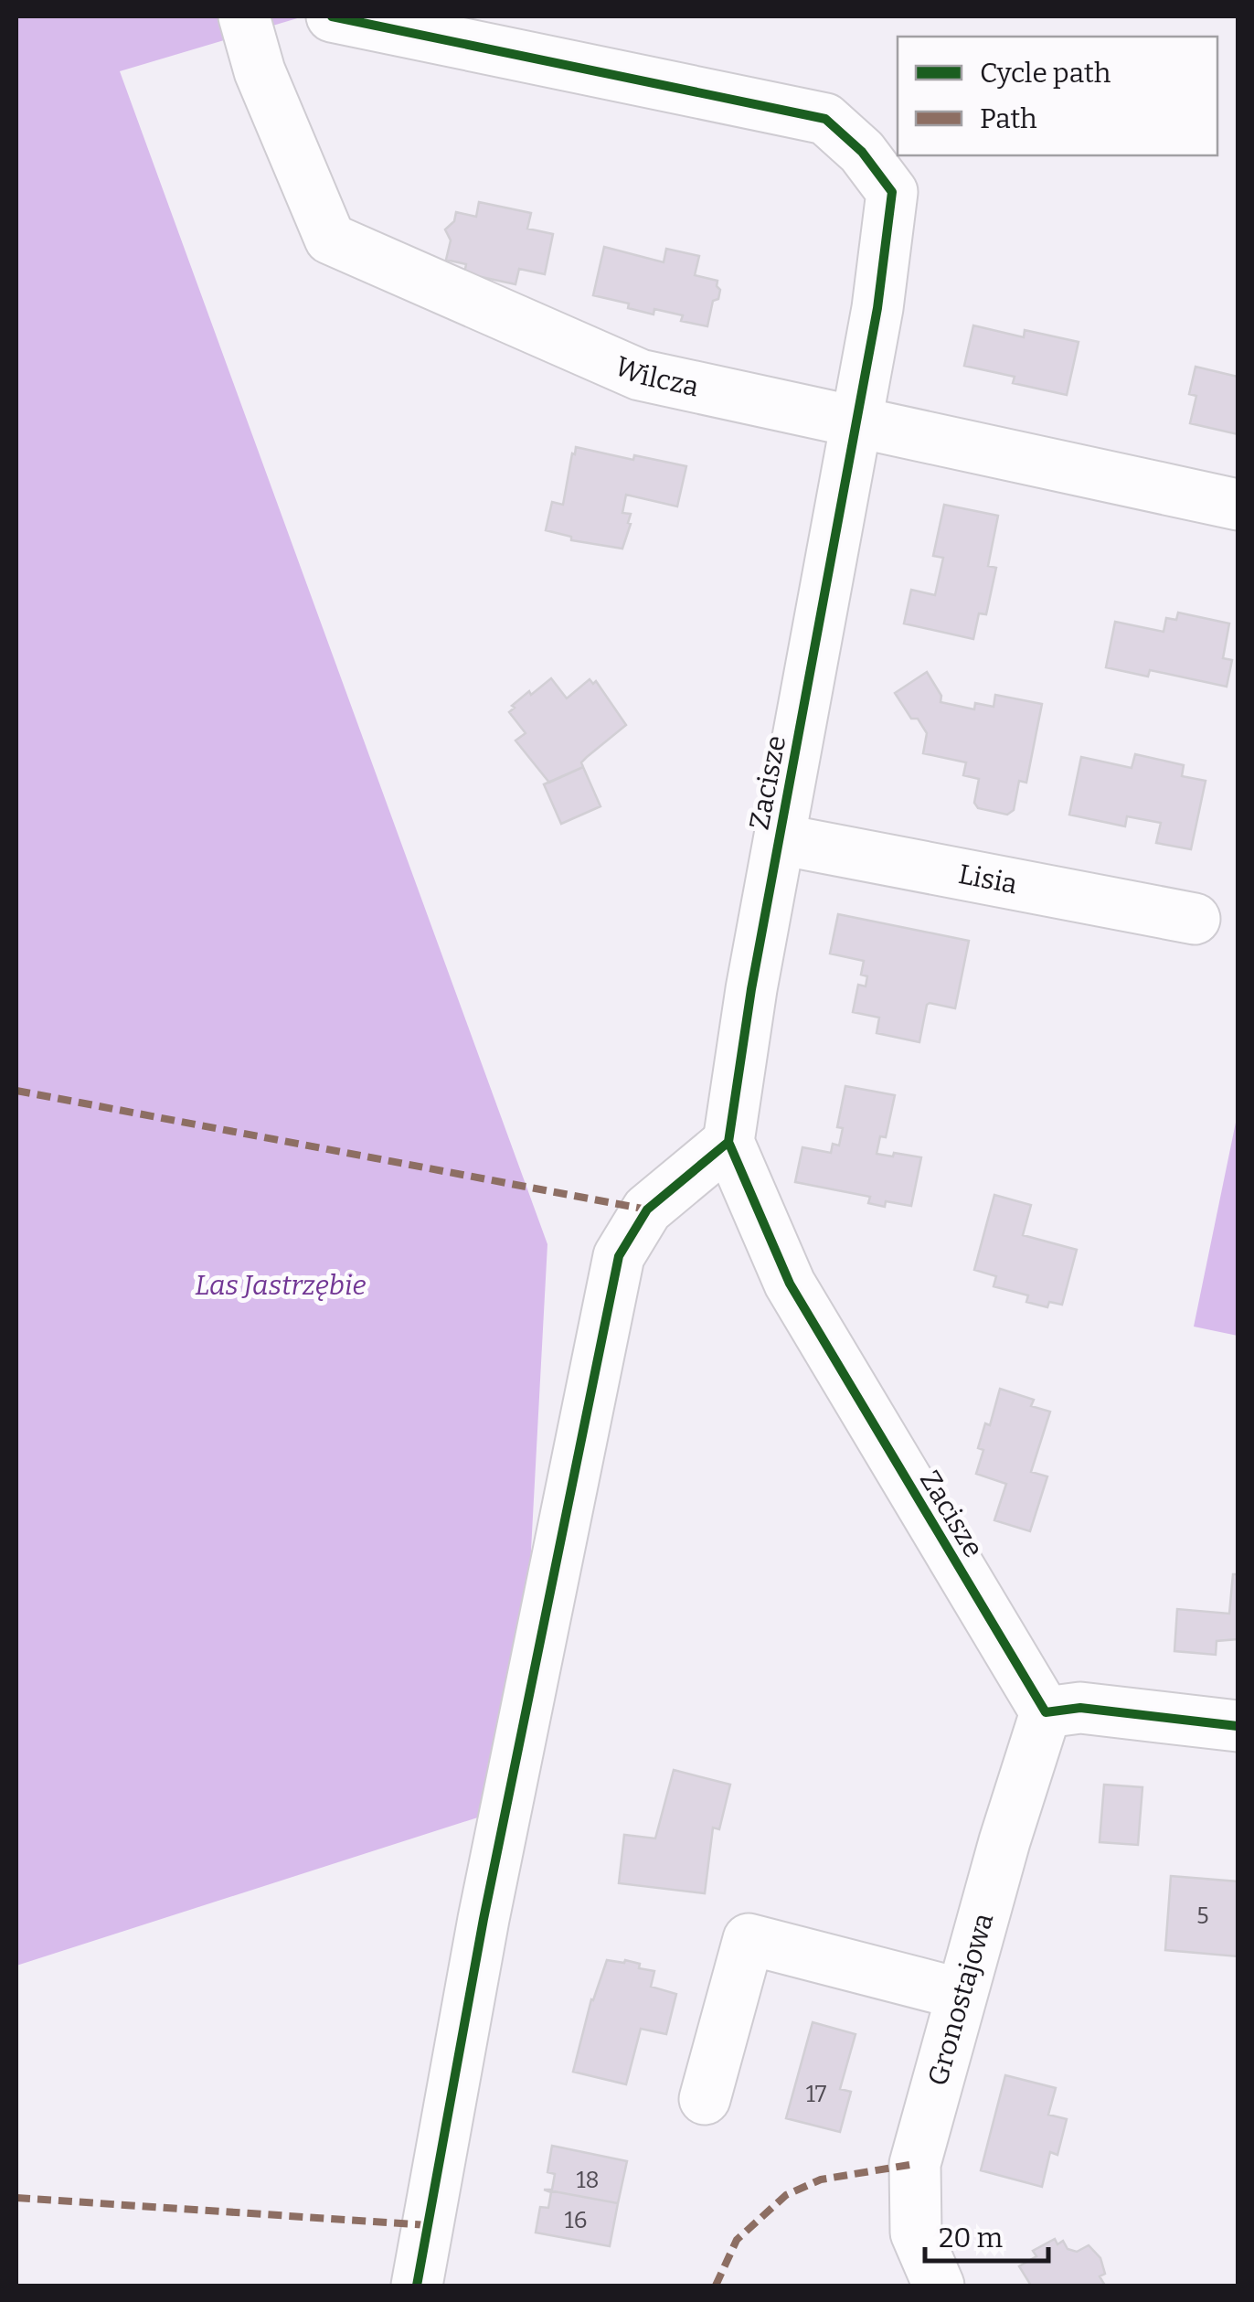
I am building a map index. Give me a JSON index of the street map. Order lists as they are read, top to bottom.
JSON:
{
  "streets": {
    "street": [
      "Wilcza",
      "Zacisze",
      "Lisia",
      "Gronostajowa"
    ]
  },
  "crossings": [
    ["Wilcza", "Zacisze"],
    ["Zacisze", "Lisia"],
    ["Zacisze", "Gronostajowa"]
  ],
  "parks": ["Las Jastrzębie"],
  "house_numbers": [
    "5",
    "17",
    "18",
    "16"
  ],
  "legend": ["Cycle path", "Path"],
  "scale_bar": "20 m"
}
